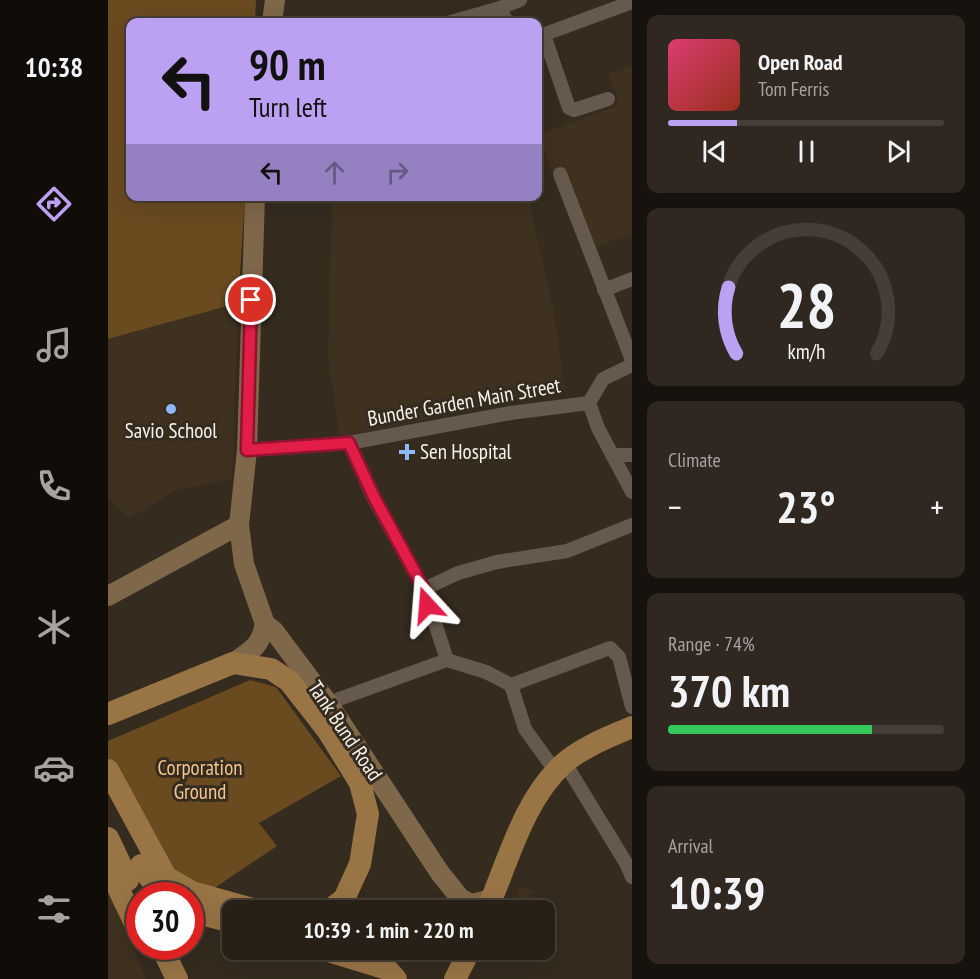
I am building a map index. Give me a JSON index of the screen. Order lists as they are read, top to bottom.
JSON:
{
  "streets": {
    "main road": ["Tank Bund Road"],
    "street": ["Bunder Garden Main Street"]
  },
  "crossings": [
    ["Bunder Garden Main Street", "Tank Bund Road"]
  ],
  "parks": ["Corporation Ground"],
  "places": {
    "other": ["Savio School"],
    "health": ["Sen Hospital"]
  },
  "page": {
    "tabs": "10:38",
    "turn": ["90 m", "Turn left"],
    "song": ["Open Road", "Tom Ferris"],
    "tile": [
      "Climate",
      ["Range · 74%", "370 km"],
      ["Arrival", "10:39"]
    ],
    "heat": ["−", "23°", "+"],
    "limit": "30",
    "trip": "10:39 · 1 min · 220 m",
    "gauge": ["28", "km/h"]
  }
}
